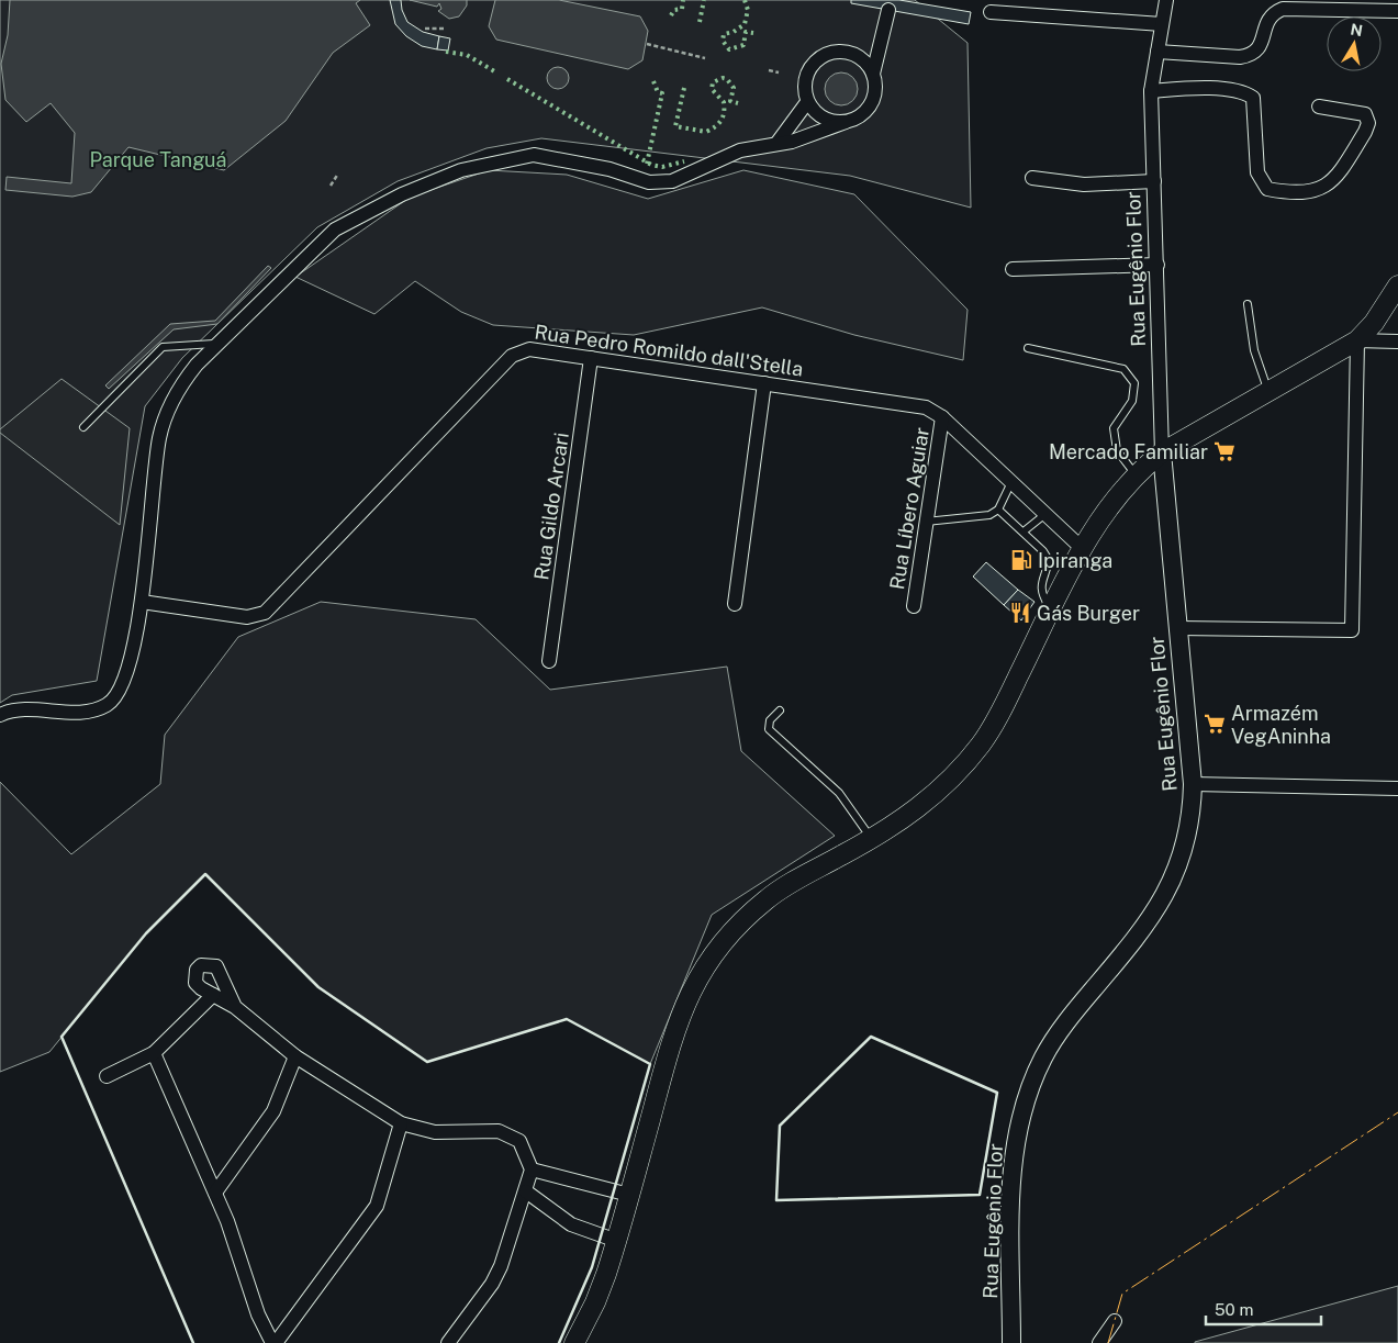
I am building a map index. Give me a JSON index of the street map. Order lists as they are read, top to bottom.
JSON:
{
  "streets": {
    "street": [
      "Rua Eugênio Flor",
      "Rua Pedro Romildo dall'Stella",
      "Rua Gildo Arcari",
      "Rua Líbero Aguiar"
    ]
  },
  "crossings": [
    ["Rua Pedro Romildo dall'Stella", "Rua Gildo Arcari"],
    ["Rua Pedro Romildo dall'Stella", "Rua Líbero Aguiar"]
  ],
  "parks": ["Parque Tanguá"],
  "places": {
    "supermarket": ["Mercado Familiar", "Armazém VegAninha"],
    "fuel station": ["Ipiranga"],
    "restaurant": ["Gás Burger"]
  },
  "scale_bar": "50 m",
  "north": "top"
}
